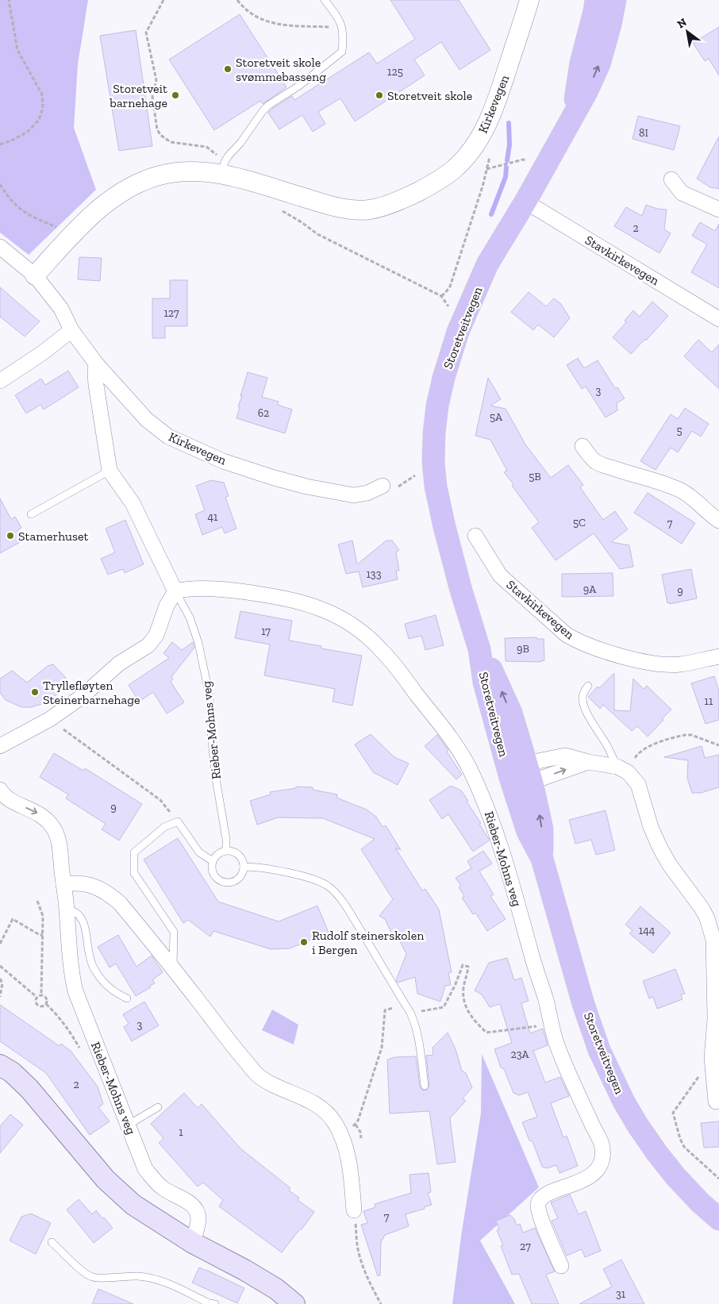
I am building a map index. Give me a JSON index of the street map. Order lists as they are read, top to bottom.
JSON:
{
  "streets": {
    "main road": ["Storetveitvegen"],
    "street": ["Kirkevegen", "Stavkirkevegen", "Rieber-Mohns veg"]
  },
  "crossings": [
    ["Kirkevegen", "Rieber-Mohns veg"],
    ["Stavkirkevegen", "Storetveitvegen"]
  ],
  "places": [
    "Storetveit skole svømmebasseng",
    "Storetveit barnehage",
    "Storetveit skole",
    "Stamerhuset",
    "Tryllefløyten Steinerbarnehage",
    "Rudolf steinerskolen i Bergen"
  ],
  "house_numbers": [
    "125",
    "8I",
    "2",
    "127",
    "3",
    "62",
    "5A",
    "5",
    "5B",
    "41",
    "5C",
    "7",
    "133",
    "9A",
    "9",
    "17",
    "9B",
    "11",
    "9",
    "144",
    "3",
    "23A",
    "2",
    "1",
    "7",
    "27",
    "31"
  ],
  "north": "top left"
}
